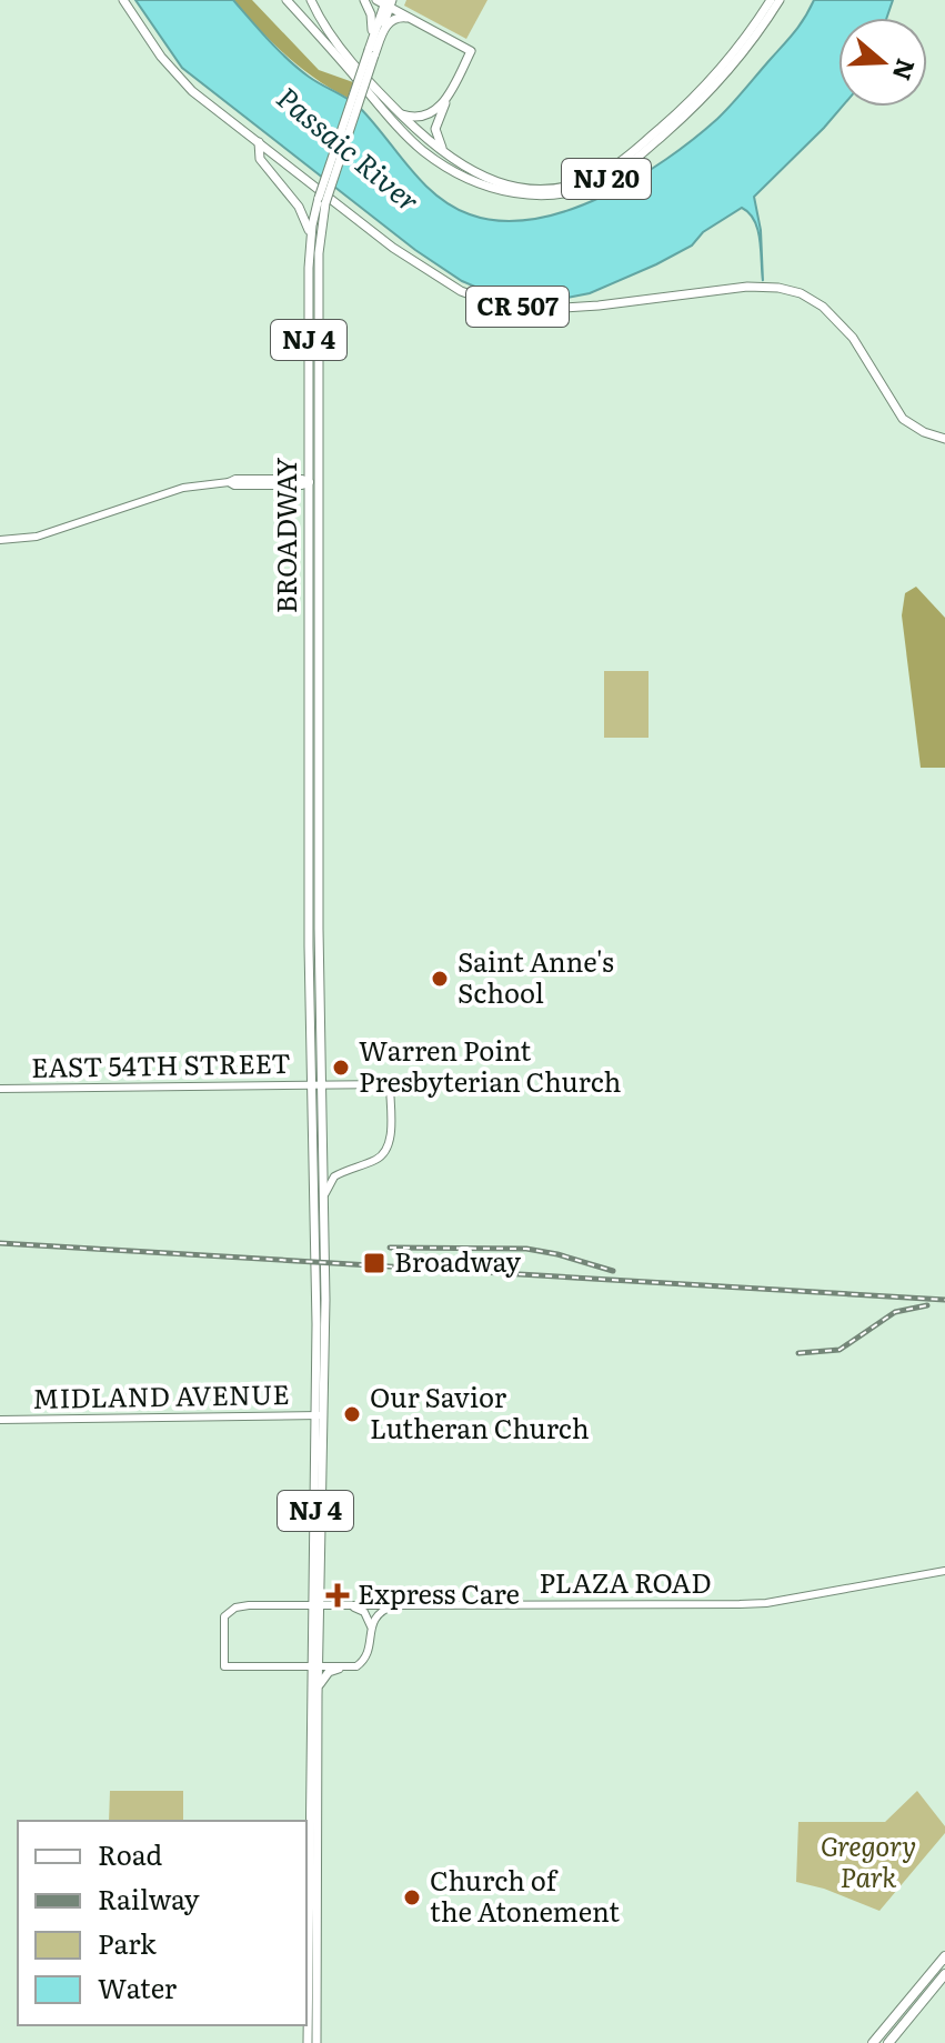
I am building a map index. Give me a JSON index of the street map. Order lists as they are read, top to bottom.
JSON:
{
  "streets": {
    "main road": [
      "NJ 20",
      "CR 507",
      "NJ 4",
      "BROADWAY"
    ],
    "street": ["EAST 54TH STREET", "MIDLAND AVENUE", "PLAZA ROAD"]
  },
  "crossings": [
    ["BROADWAY", "EAST 54TH STREET"],
    ["BROADWAY", "MIDLAND AVENUE"],
    ["BROADWAY", "PLAZA ROAD"]
  ],
  "water": ["Passaic River"],
  "parks": ["Gregory Park"],
  "places": {
    "other": [
      "Saint Anne's School",
      "Warren Point Presbyterian Church",
      "Our Savior Lutheran Church",
      "Church of the Atonement"
    ],
    "transit": ["Broadway"],
    "health": ["Express Care"]
  },
  "legend": [
    "Road",
    "Railway",
    "Park",
    "Water"
  ],
  "north": "right"
}
